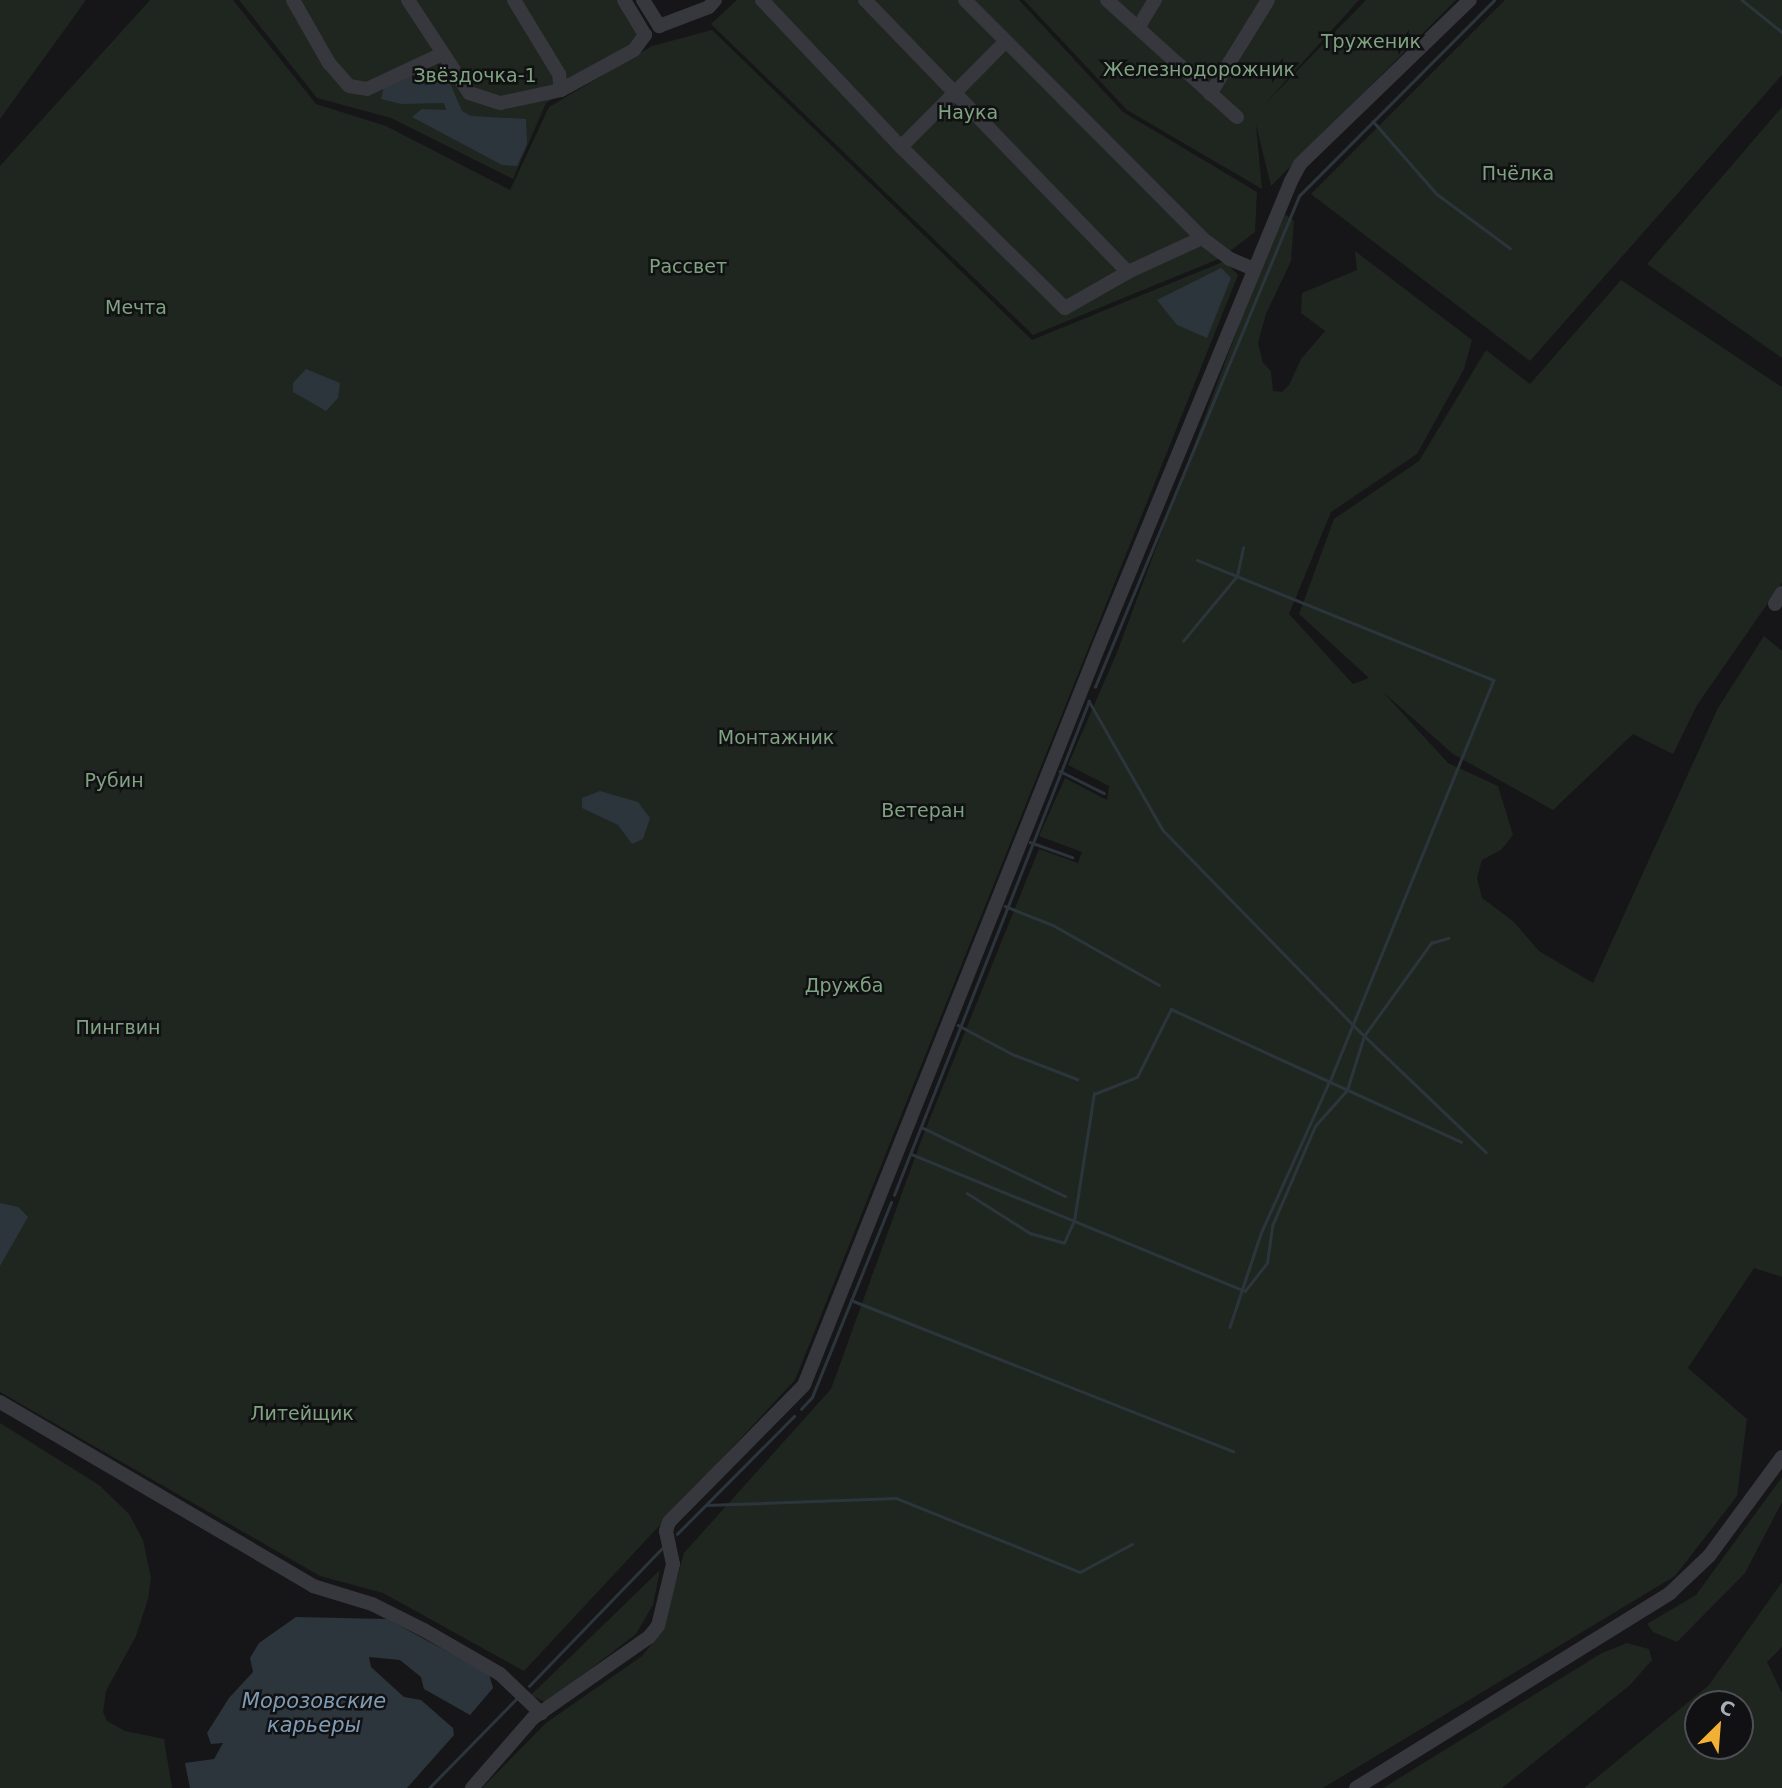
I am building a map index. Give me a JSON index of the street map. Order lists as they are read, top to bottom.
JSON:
{
  "water": ["Морозовские карьеры"],
  "parks": [
    "Труженик",
    "Железнодорожник",
    "Звёздочка-1",
    "Наука",
    "Пчёлка",
    "Рассвет",
    "Мечта",
    "Монтажник",
    "Рубин",
    "Ветеран",
    "Дружба",
    "Пингвин",
    "Литейщик"
  ],
  "north": "top right"
}
